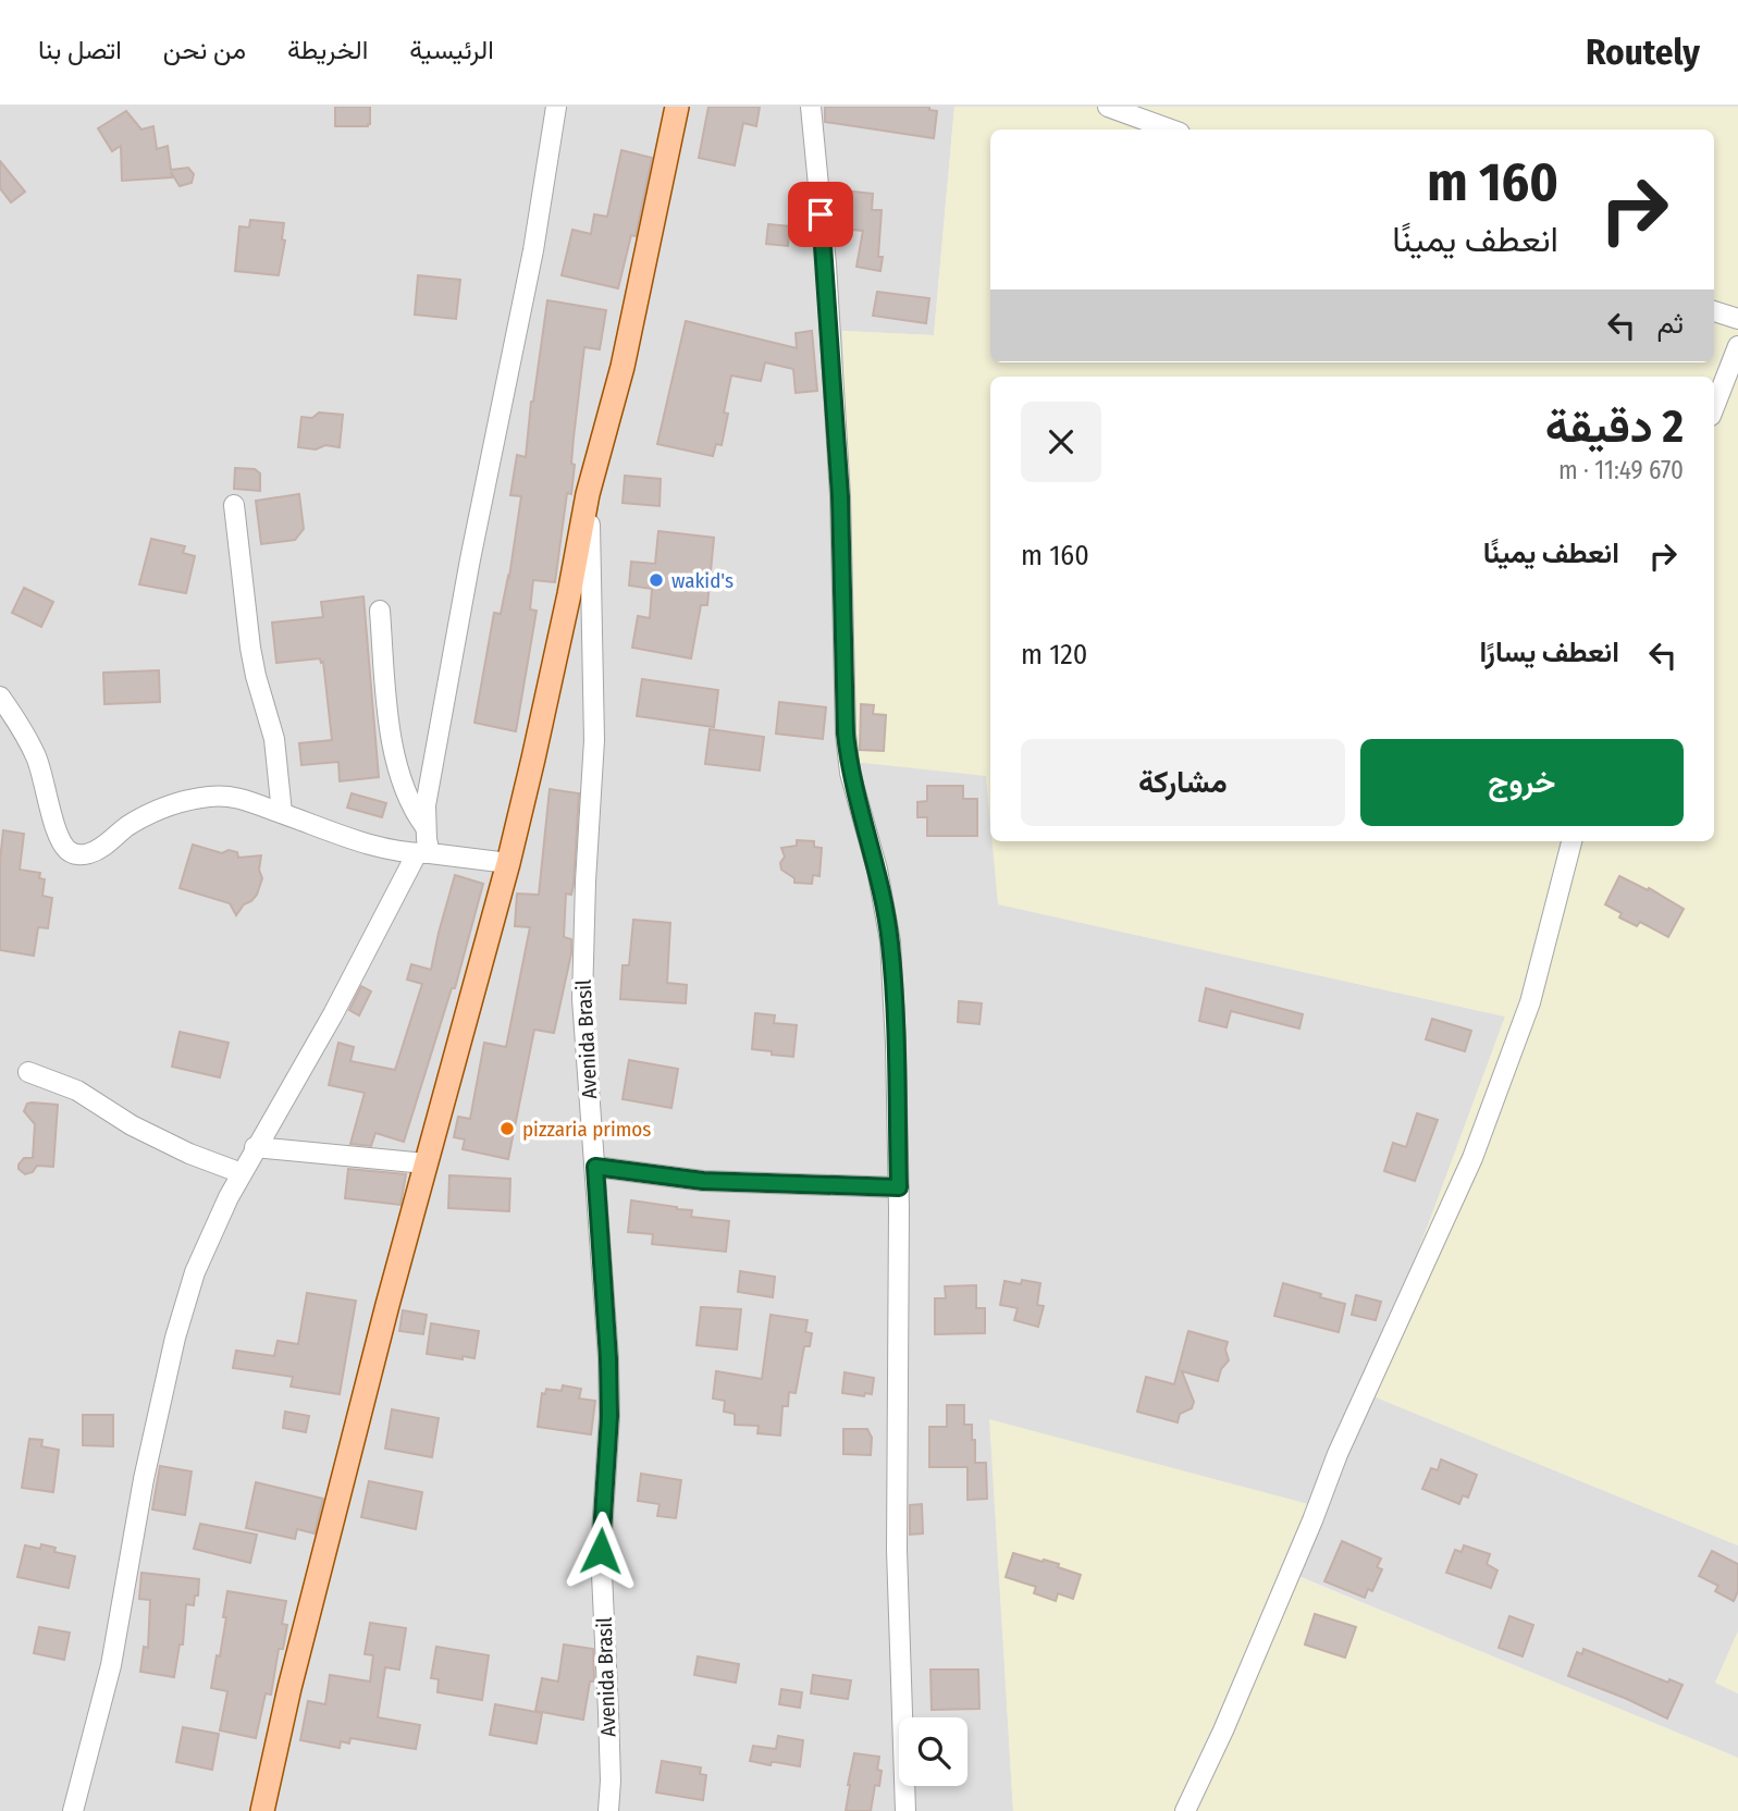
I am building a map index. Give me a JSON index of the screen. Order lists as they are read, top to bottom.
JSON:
{
  "streets": {
    "street": ["Avenida Brasil"]
  },
  "places": ["wakid's", "pizzaria primos"],
  "page": {
    "header": "Routely",
    "nav": [
      "الرئيسية",
      "الخريطة",
      "من نحن",
      "اتصل بنا"
    ],
    "turn": ["160 m", "انعطف يمينًا"],
    "then": "ثم",
    "heading": ["2 دقيقة", "670 m · 11:49"],
    "list": [
      {
        "name": "انعطف يمينًا",
        "value": "160 m"
      },
      {
        "name": "انعطف يسارًا",
        "value": "120 m"
      }
    ],
    "buttons": ["خروج", "مشاركة"]
  }
}
